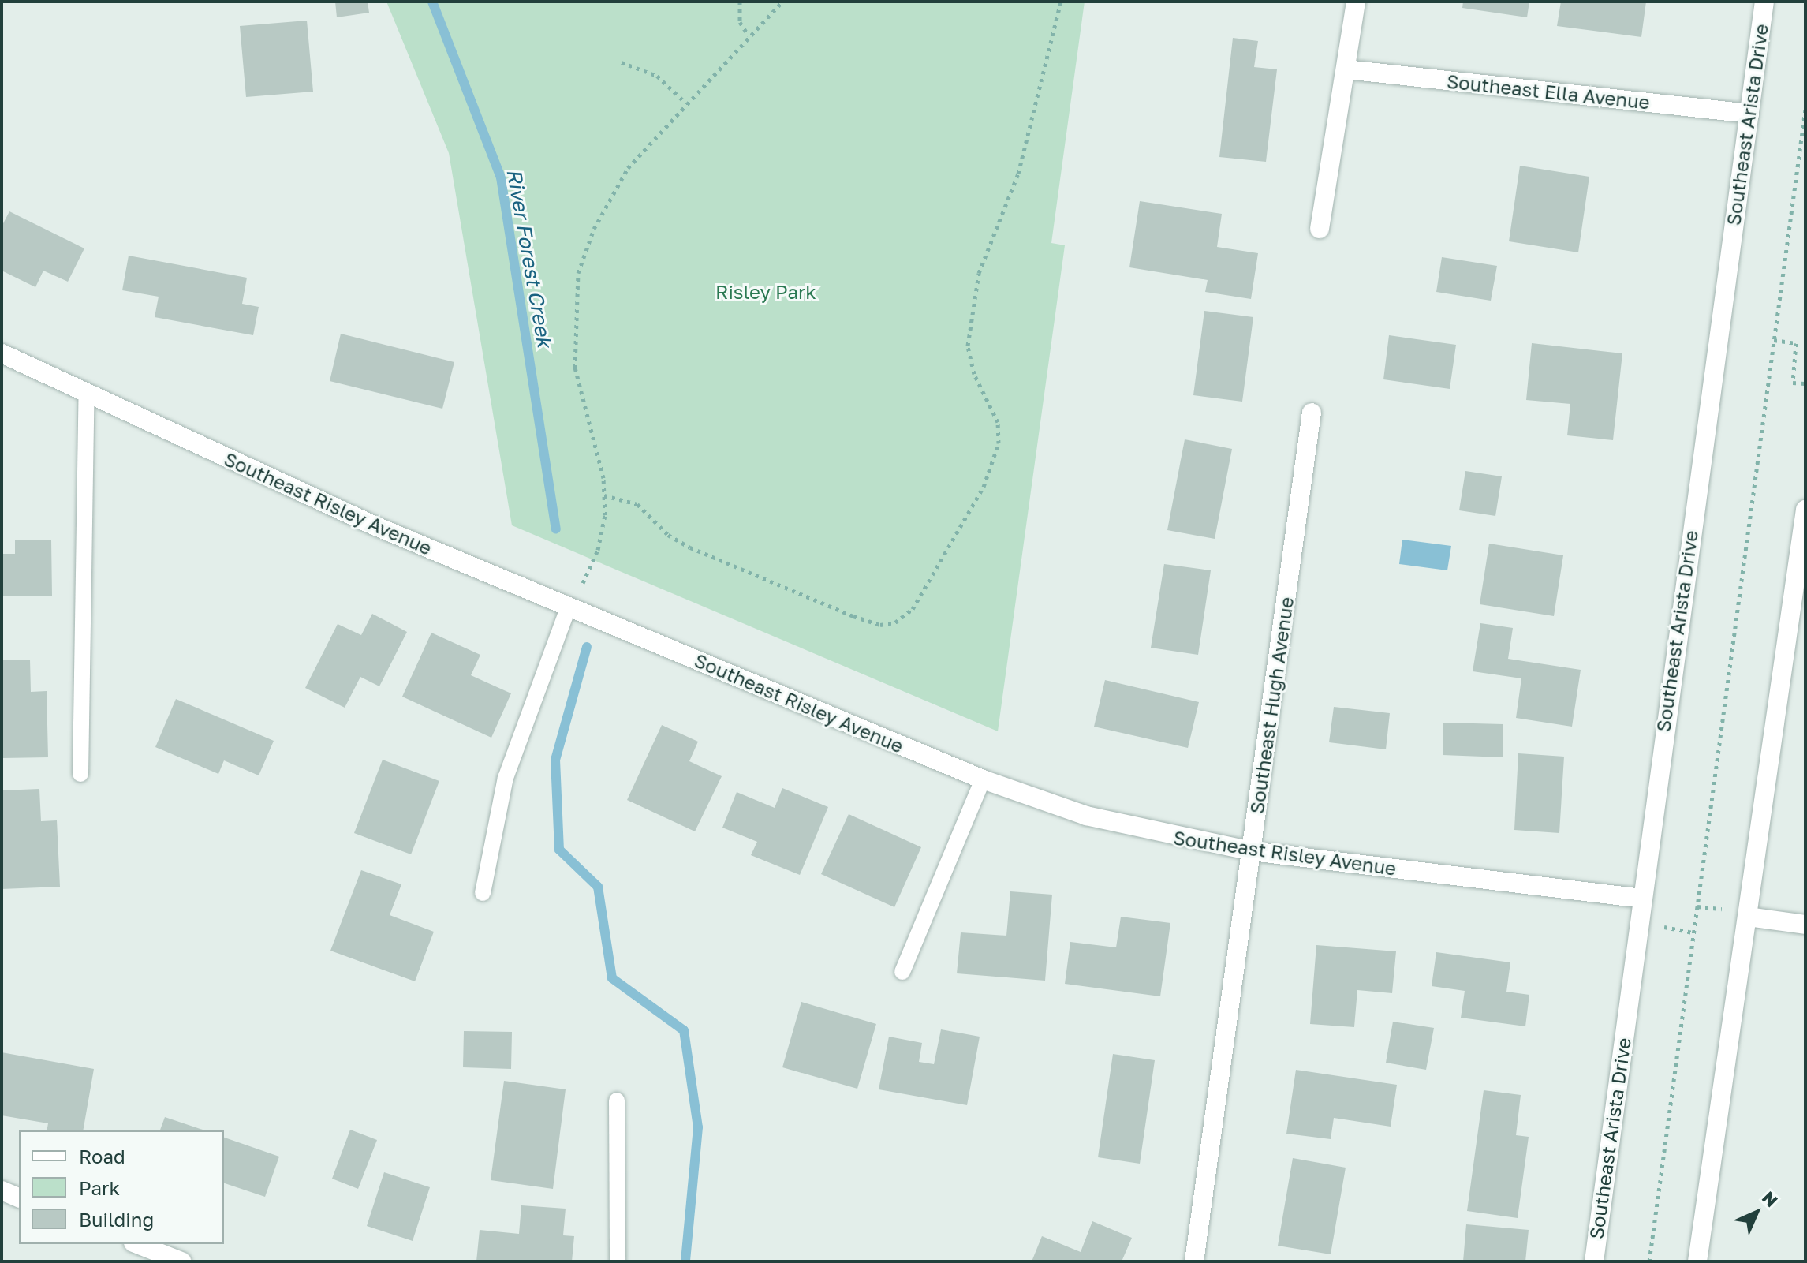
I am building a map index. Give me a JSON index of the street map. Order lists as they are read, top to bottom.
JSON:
{
  "streets": {
    "street": [
      "Southeast Ella Avenue",
      "Southeast Arista Drive",
      "Southeast Risley Avenue",
      "Southeast Hugh Avenue"
    ]
  },
  "crossings": [
    ["Southeast Ella Avenue", "Southeast Arista Drive"],
    ["Southeast Arista Drive", "Southeast Risley Avenue"],
    ["Southeast Risley Avenue", "Southeast Hugh Avenue"]
  ],
  "water": ["River Forest Creek"],
  "parks": ["Risley Park"],
  "legend": ["Road", "Park", "Building"],
  "north": "top right"
}
